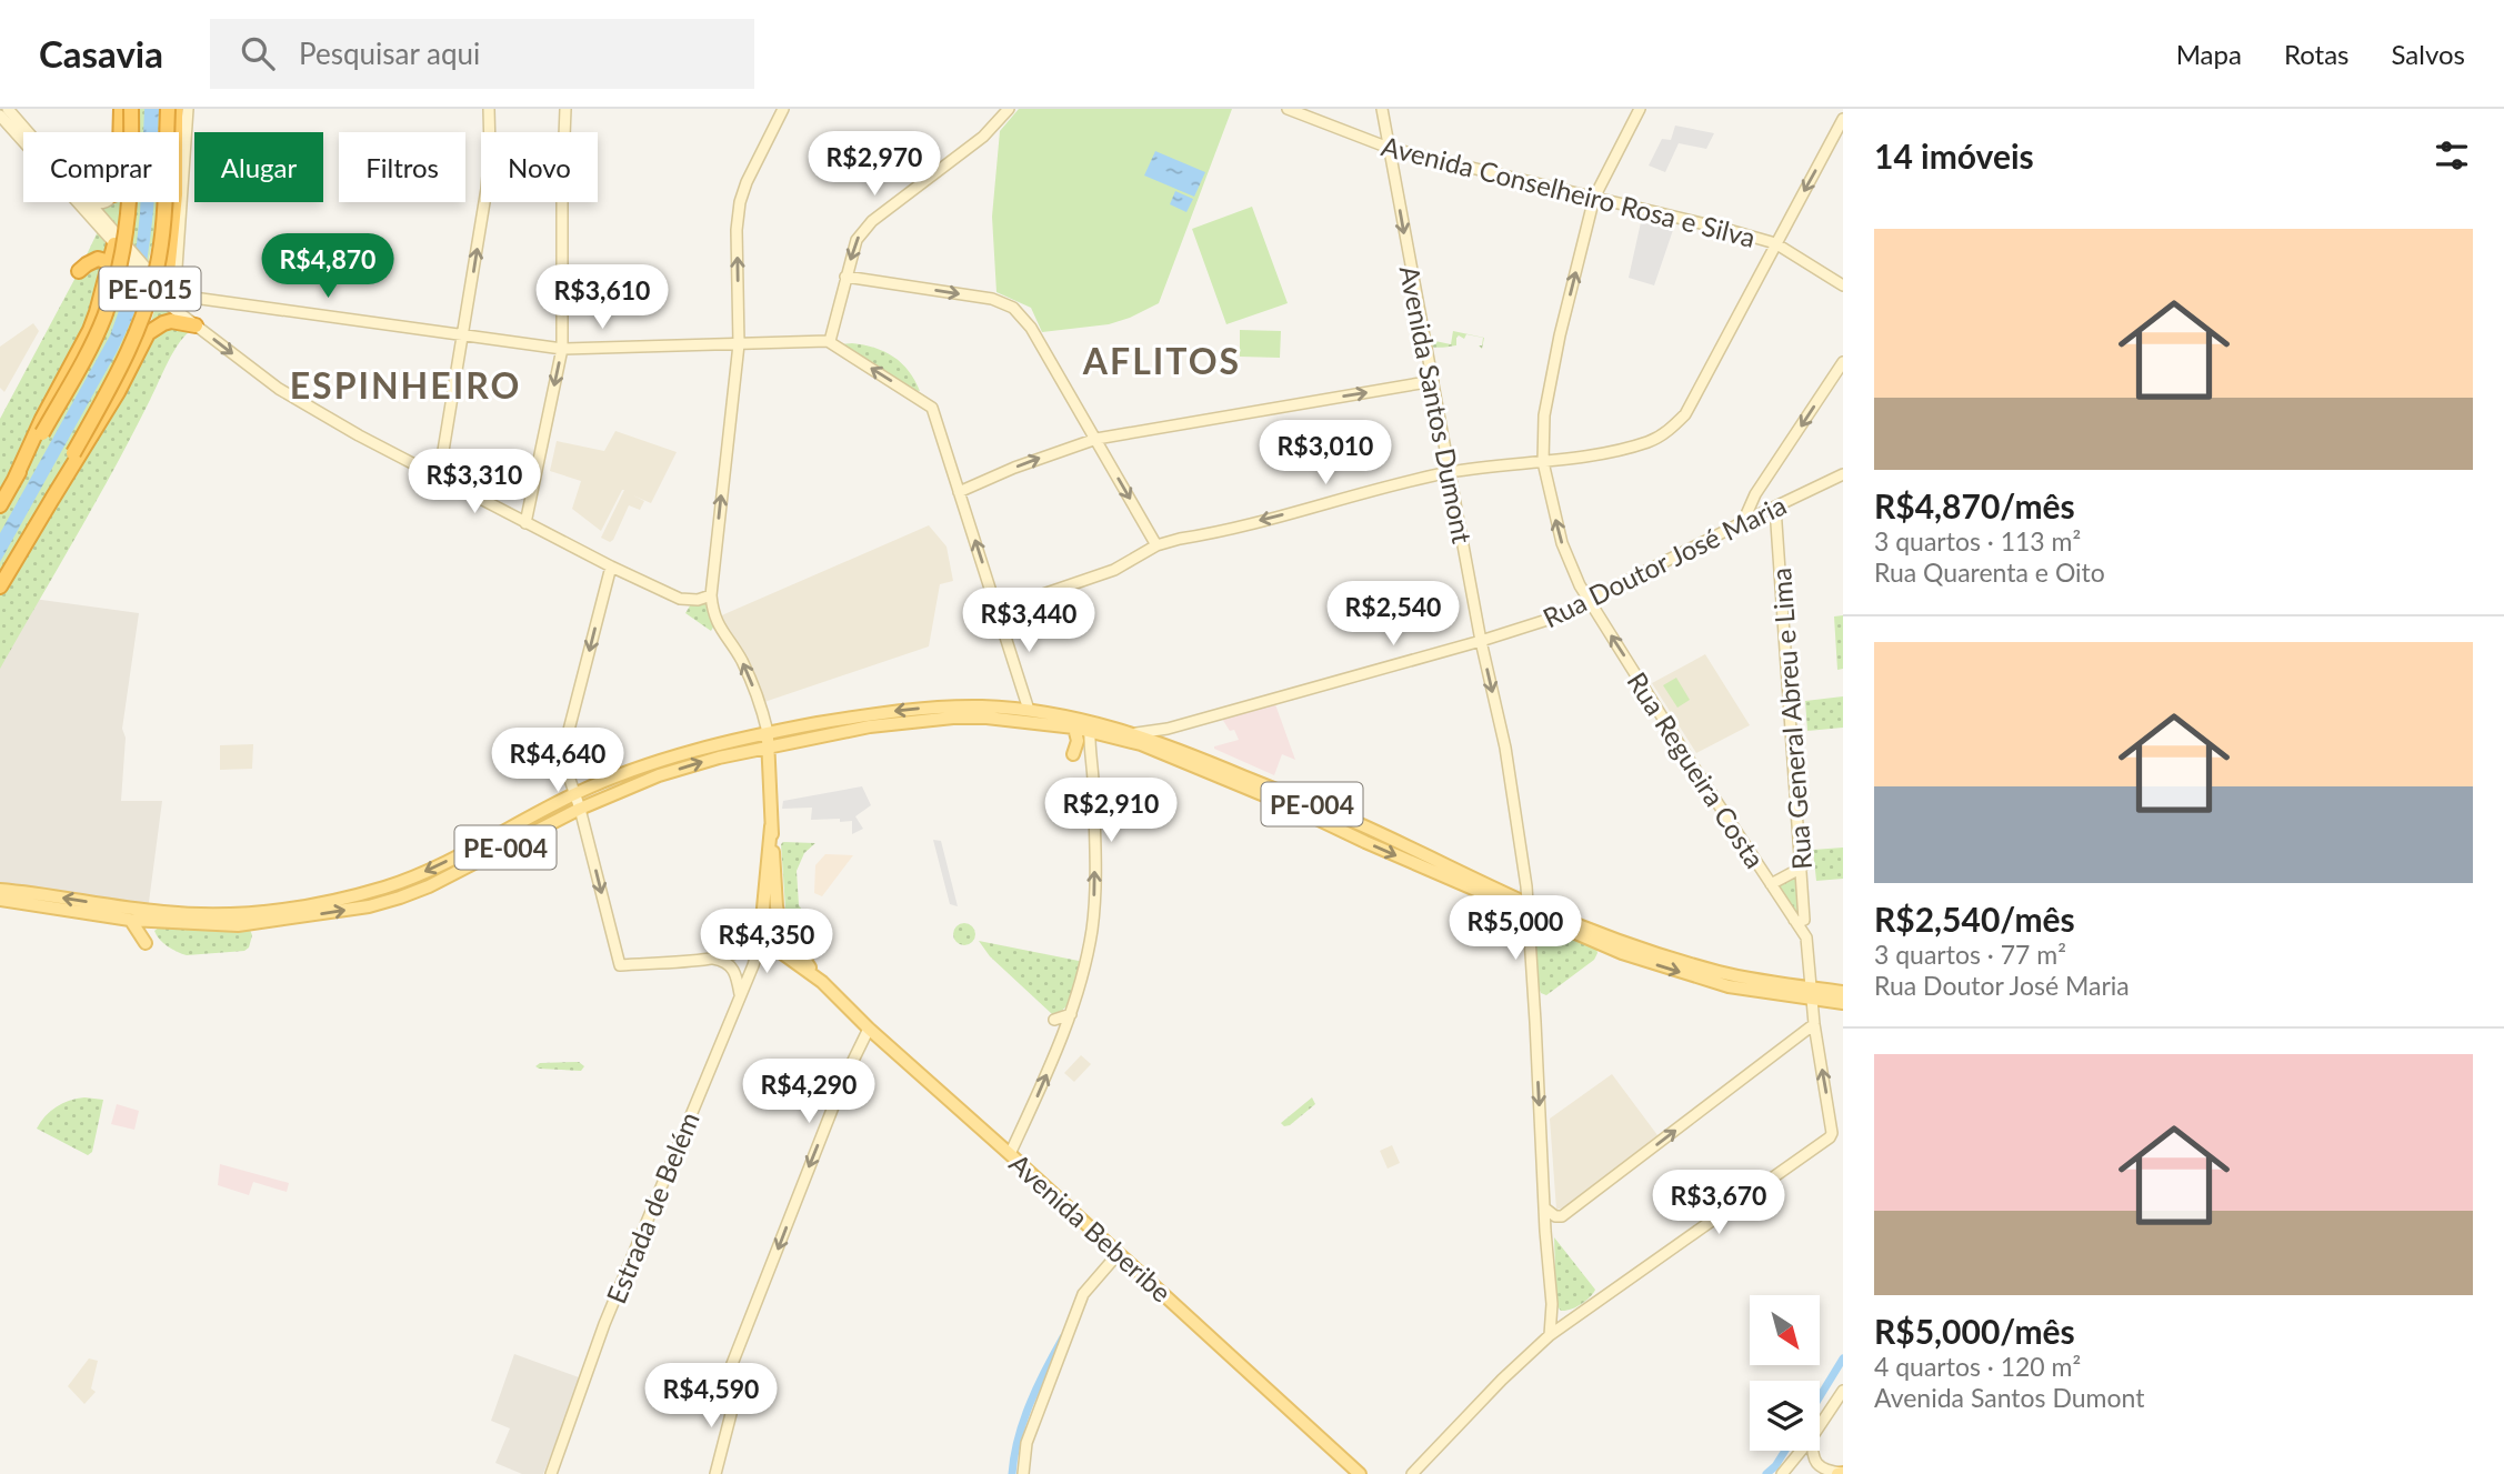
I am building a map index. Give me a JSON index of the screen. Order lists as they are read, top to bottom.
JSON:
{
  "streets": {
    "highway": ["PE-015"],
    "main road": ["PE-004", "Avenida Beberibe"],
    "street": [
      "Avenida Conselheiro Rosa e Silva",
      "Avenida Santos Dumont",
      "Rua Doutor José Maria",
      "Rua General Abreu e Lima",
      "Rua Regueira Costa",
      "Estrada de Belém"
    ]
  },
  "crossings": [
    ["Avenida Conselheiro Rosa e Silva", "Avenida Santos Dumont"],
    ["Avenida Conselheiro Rosa e Silva", "Rua Regueira Costa"],
    ["Avenida Santos Dumont", "Rua Doutor José Maria"],
    ["Avenida Santos Dumont", "PE-004"],
    ["Rua Doutor José Maria", "Rua General Abreu e Lima"],
    ["Rua Doutor José Maria", "Rua Regueira Costa"],
    ["Rua Doutor José Maria", "PE-004"],
    ["Rua General Abreu e Lima", "Rua Regueira Costa"],
    ["Rua Regueira Costa", "PE-004"],
    ["Estrada de Belém", "Avenida Beberibe"]
  ],
  "one_way": ["Avenida Santos Dumont", "Rua Regueira Costa"],
  "districts": ["AFLITOS", "ESPINHEIRO"],
  "north": "bottom right",
  "page": {
    "header": "Casavia",
    "search": "Pesquisar aqui",
    "nav": ["Mapa", "Rotas", "Salvos"],
    "heading": "14 imóveis",
    "price": [
      "R$2,970",
      "R$4,870",
      "R$3,610",
      "R$3,010",
      "R$3,310",
      "R$2,540",
      "R$3,440",
      "R$4,640",
      "R$2,910",
      "R$5,000",
      "R$4,350",
      "R$4,290",
      "R$3,670",
      "R$4,590"
    ],
    "chip": [
      "Comprar",
      "Alugar",
      "Filtros",
      "Novo"
    ],
    "list": [
      {
        "name": "R$4,870/mês",
        "note": "3 quartos · 113 m² · Rua Quarenta e Oito"
      },
      {
        "name": "R$2,540/mês",
        "note": "3 quartos · 77 m² · Rua Doutor José Maria"
      },
      {
        "name": "R$5,000/mês",
        "note": "4 quartos · 120 m² · Avenida Santos Dumont"
      }
    ]
  }
}
